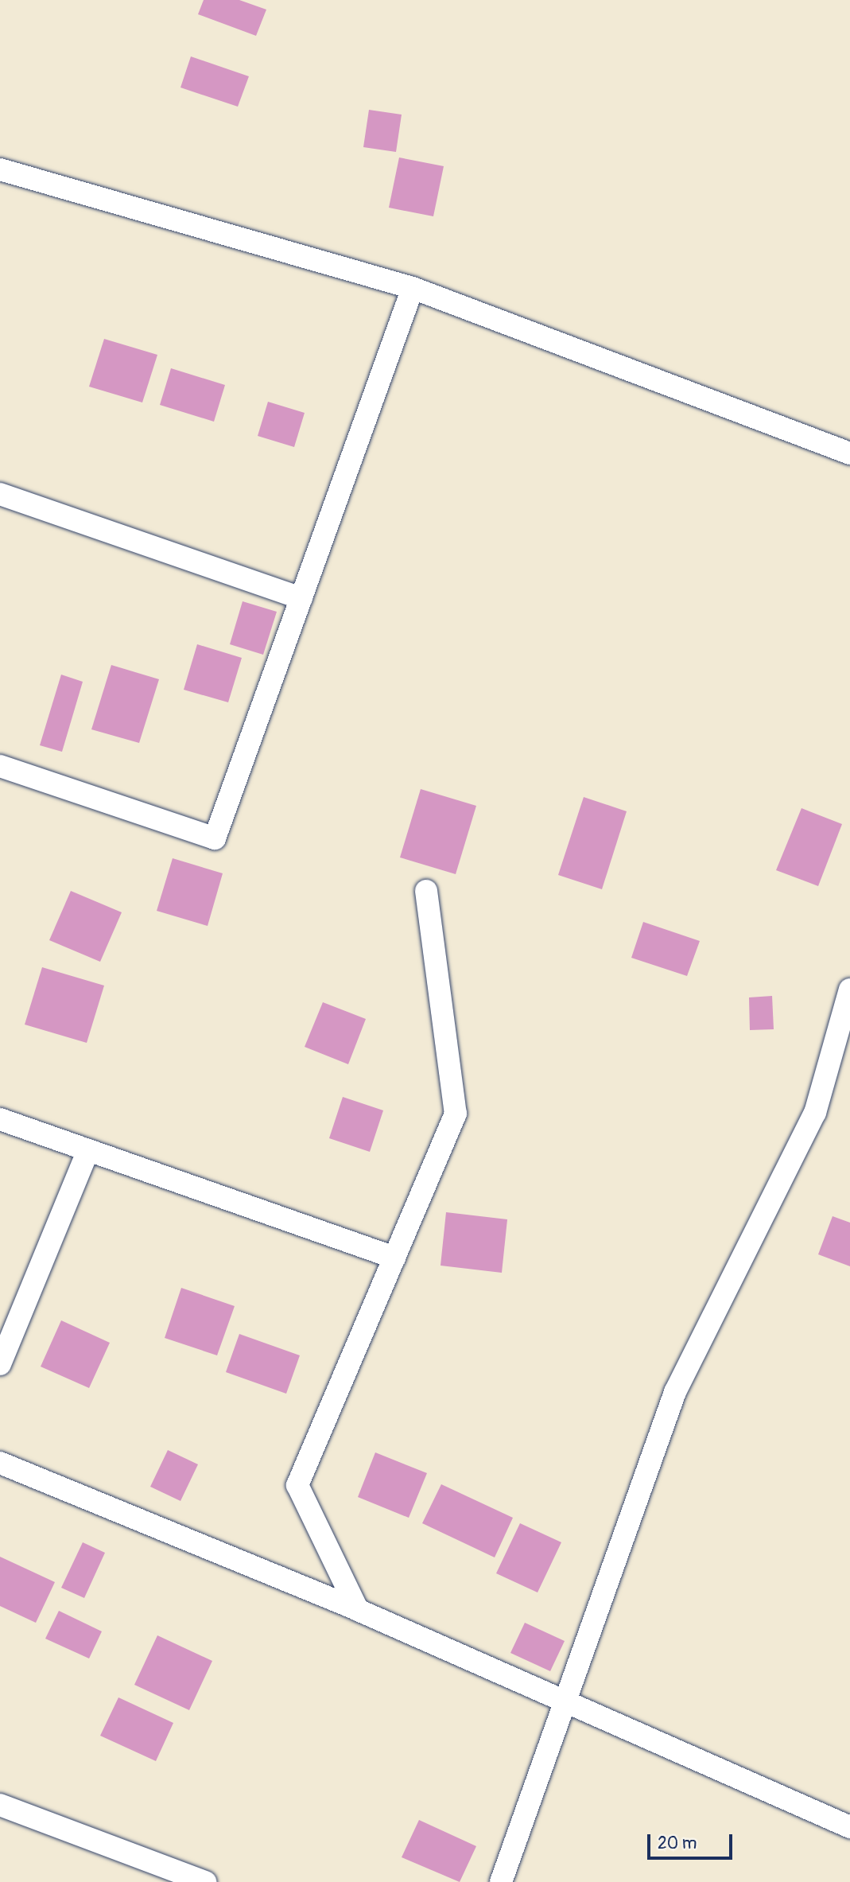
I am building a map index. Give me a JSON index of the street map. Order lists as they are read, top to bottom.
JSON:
{
  "scale_bar": "20 m"
}
